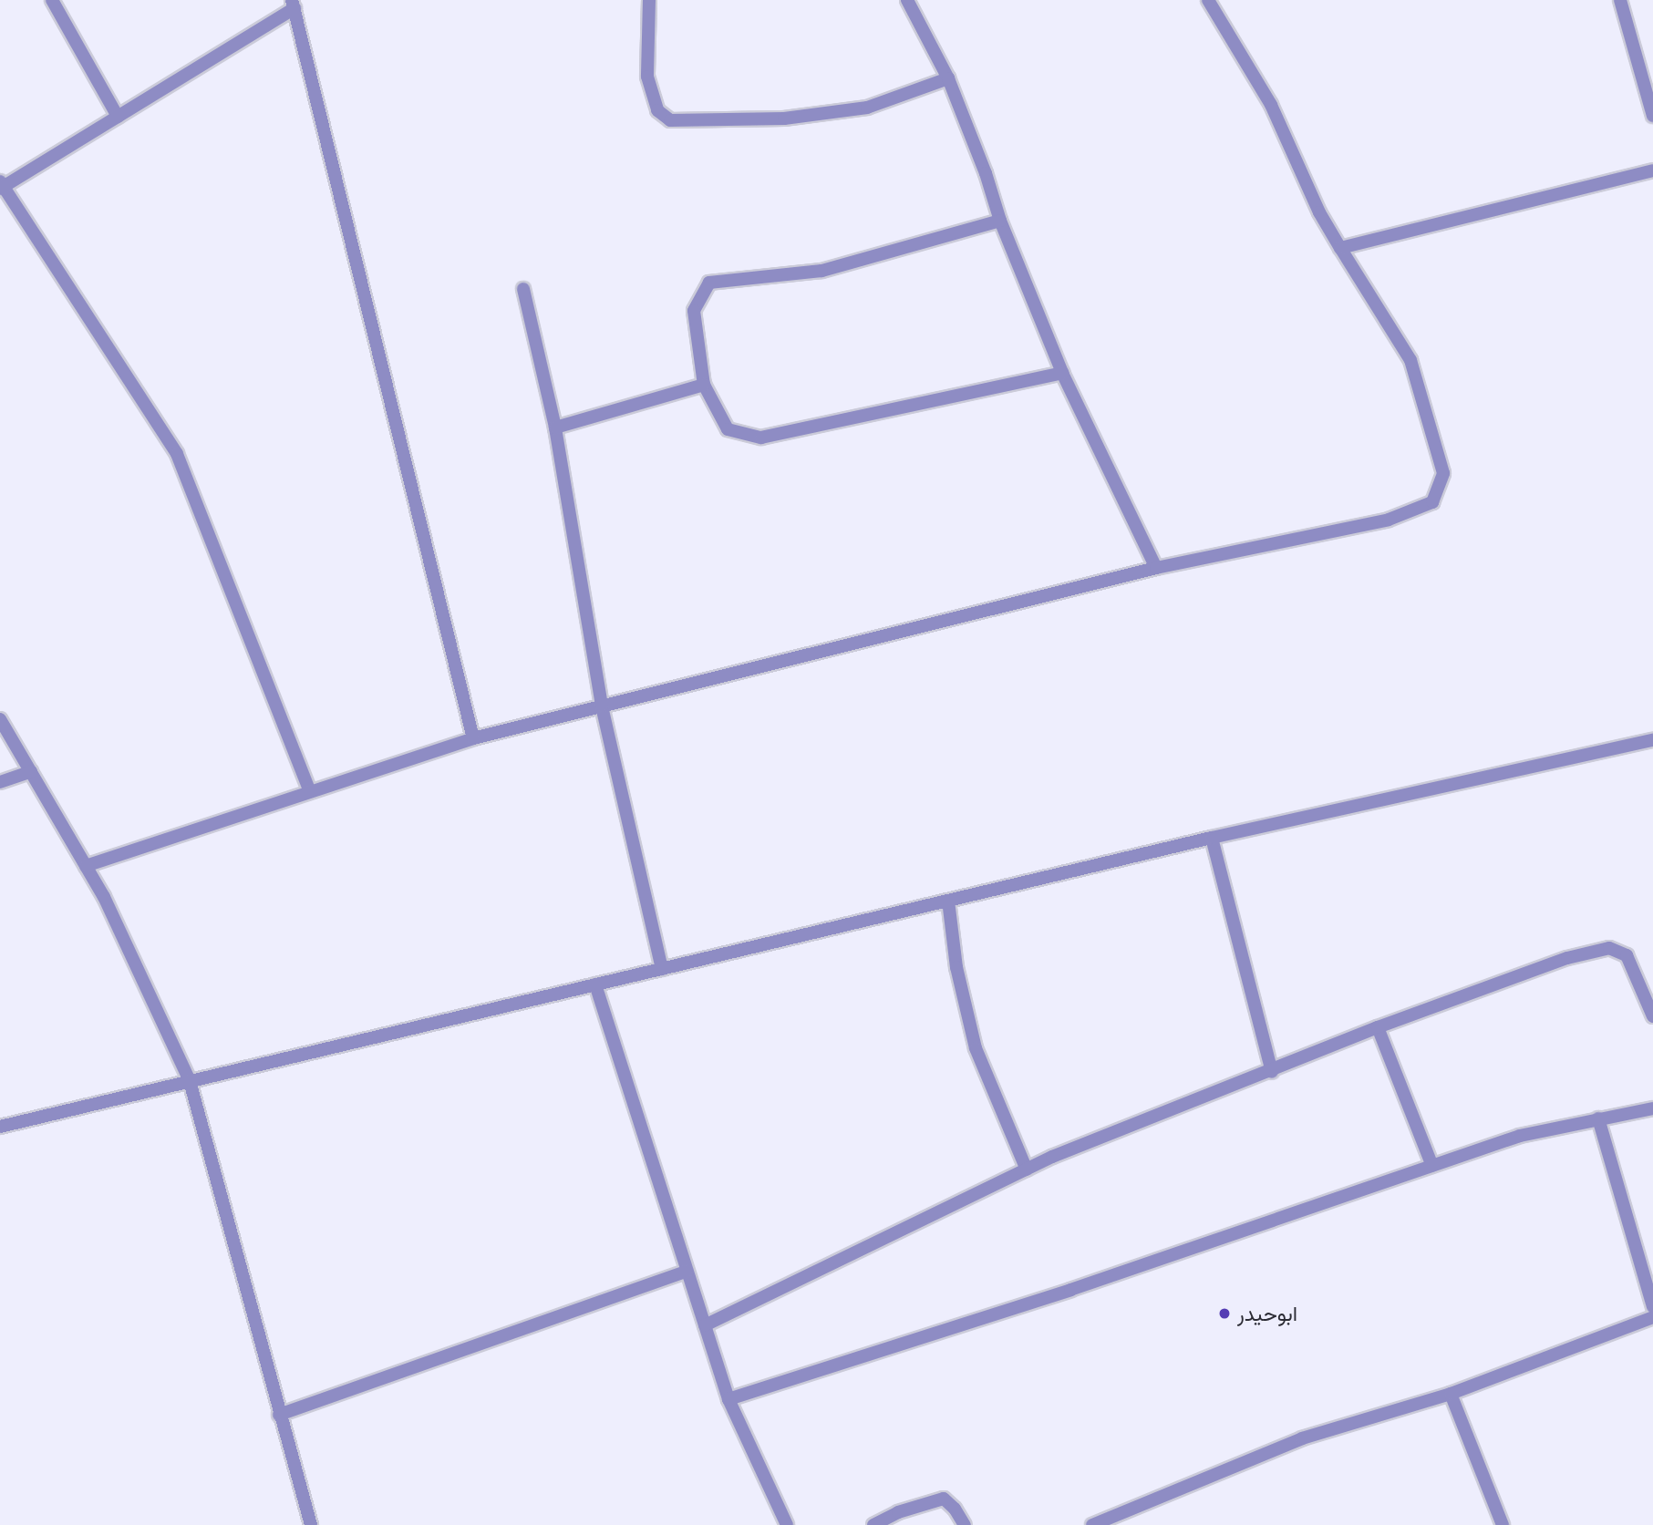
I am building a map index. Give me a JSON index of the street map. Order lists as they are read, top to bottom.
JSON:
{
  "places": ["ابوحيدر"]
}
